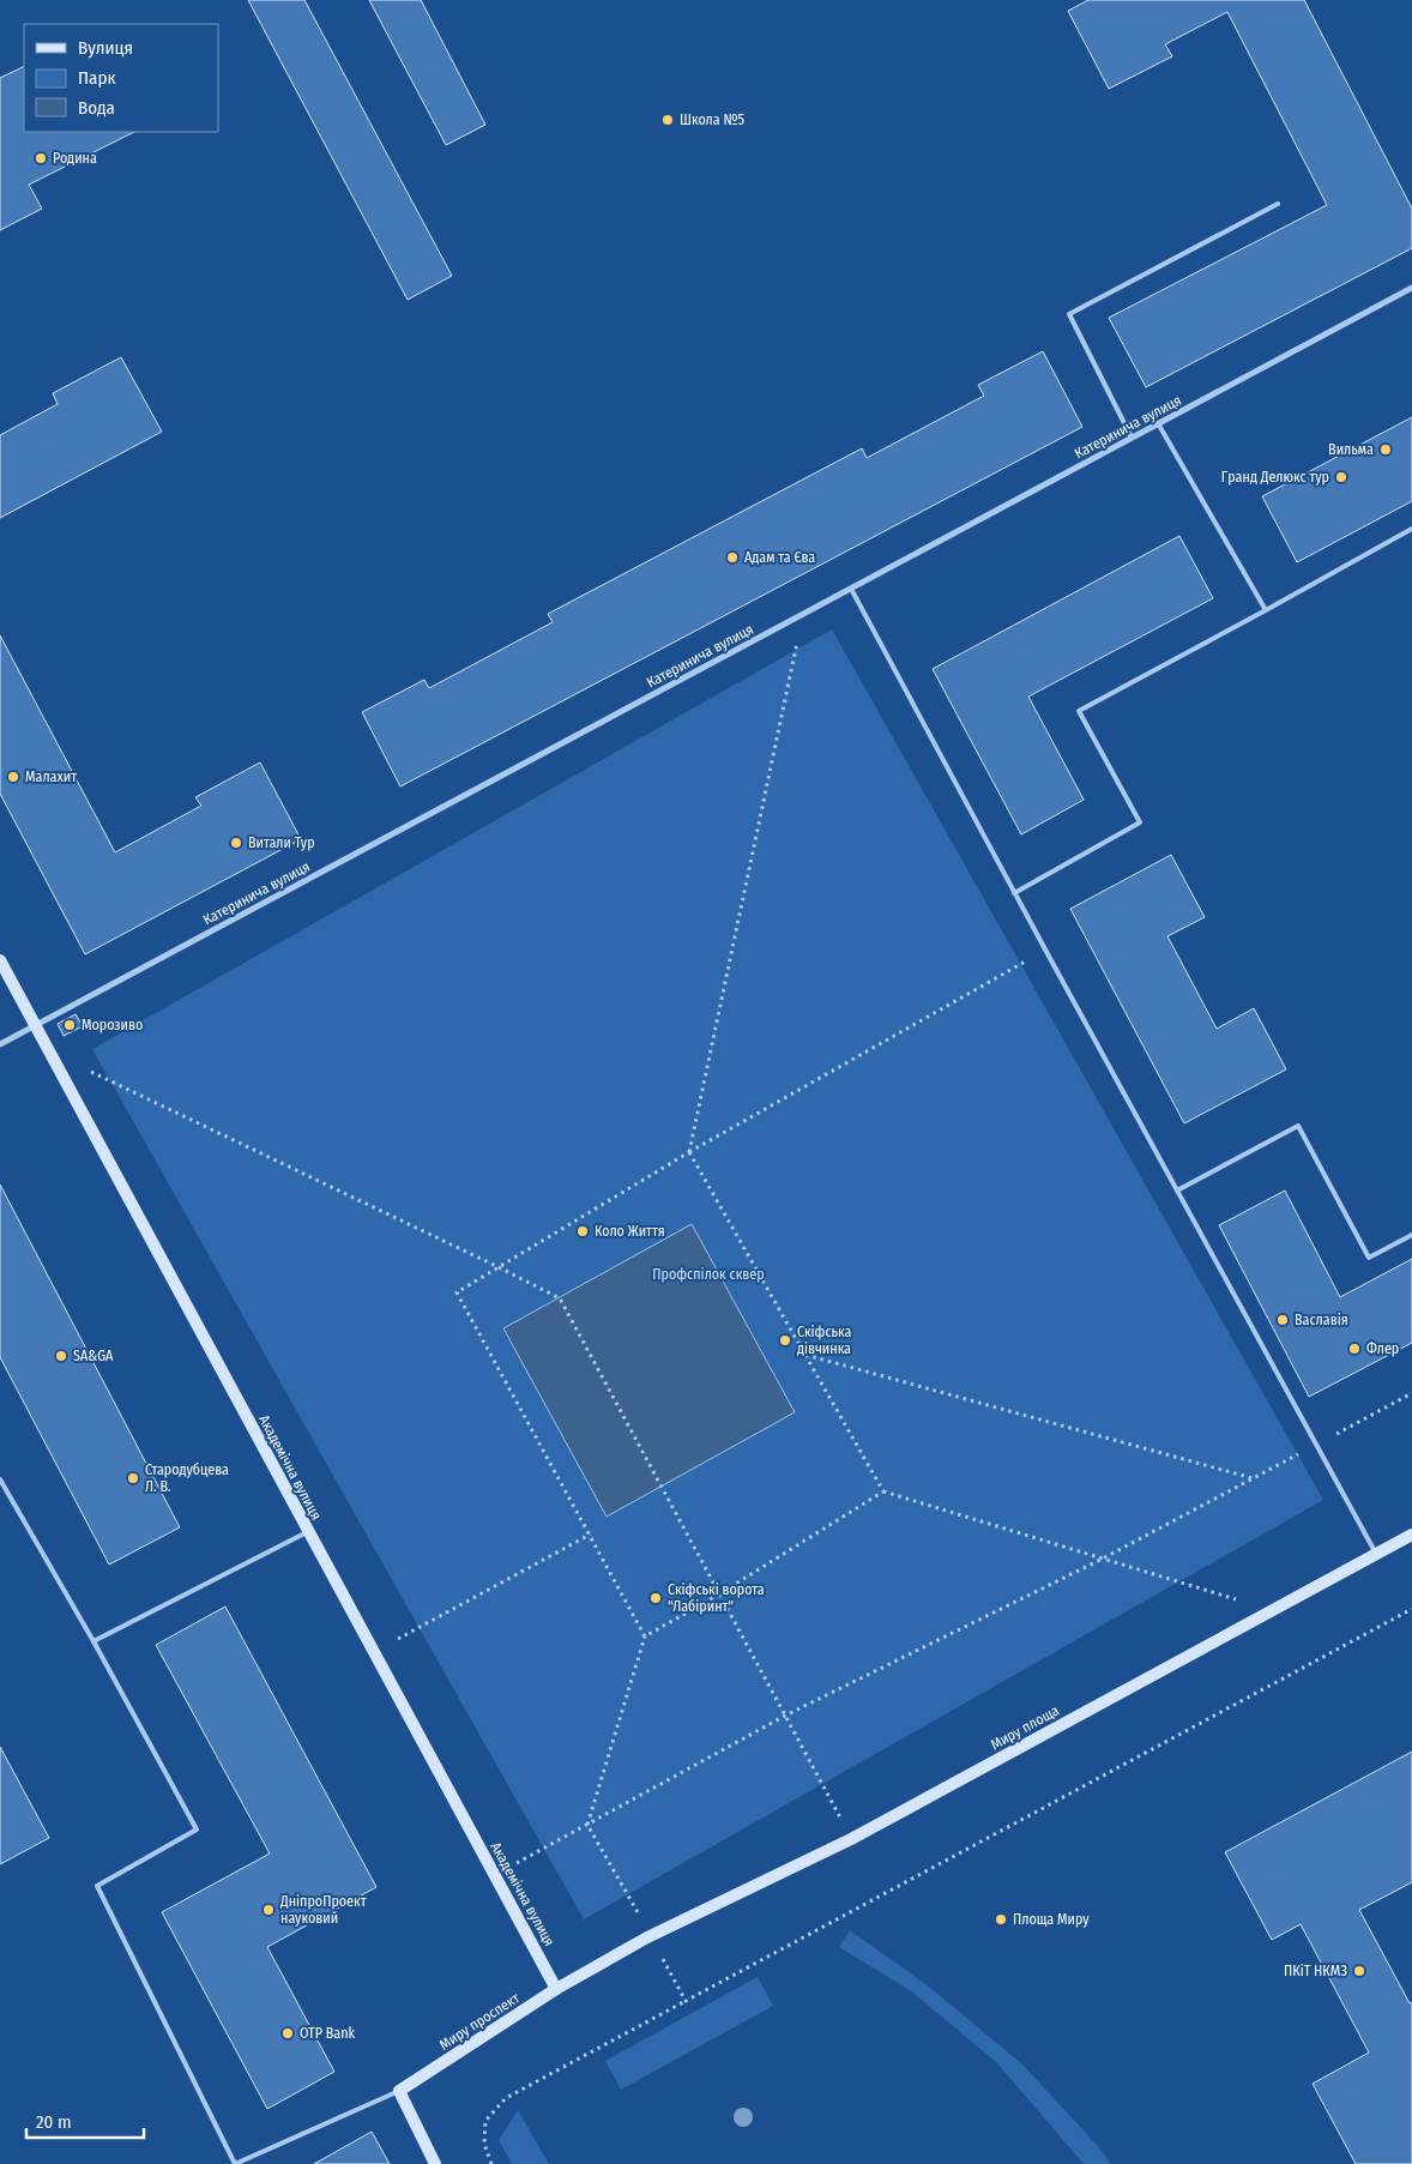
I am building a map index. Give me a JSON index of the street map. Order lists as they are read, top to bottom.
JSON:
{
  "streets": {
    "street": [
      "Катеринича вулиця",
      "Академічна вулиця",
      "Миру площа",
      "Миру проспект"
    ]
  },
  "crossings": [
    ["Катеринича вулиця", "Академічна вулиця"],
    ["Академічна вулиця", "Миру проспект"],
    ["Миру площа", "Миру проспект"]
  ],
  "parks": ["Профспілок сквер"],
  "places": [
    "Школа №5",
    "Родина",
    "Вильма",
    "Гранд Делюкс тур",
    "Адам та Єва",
    "Малахит",
    "Витали Тур",
    "Морозиво",
    "Коло Життя",
    "Ваславія",
    "Скіфська дівчинка",
    "Флер",
    "SA&GA",
    "Стародубцева Л. В.",
    "Скіфські ворота \"Лабіринт\"",
    "ДніпроПроект науковий",
    "Площа Миру",
    "ПКіТ НКМЗ",
    "OTP Bank"
  ],
  "legend": ["Вулиця", "Парк", "Вода"],
  "scale_bar": "20 m"
}
